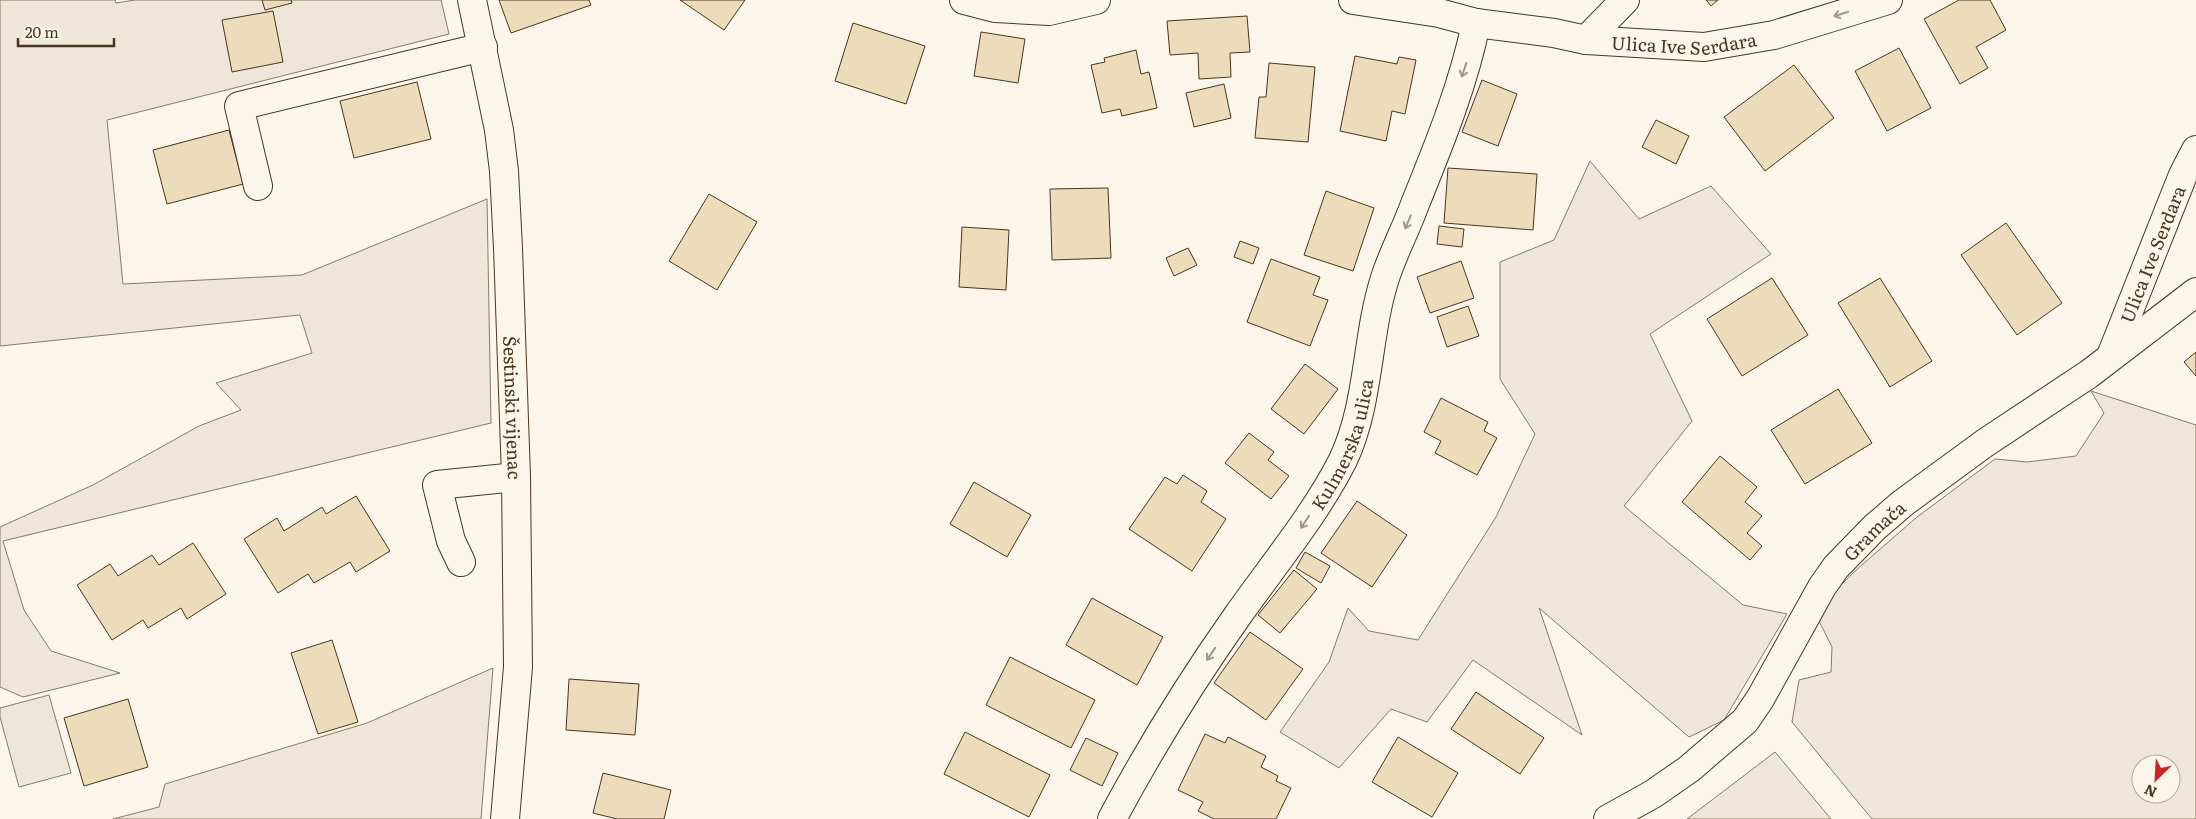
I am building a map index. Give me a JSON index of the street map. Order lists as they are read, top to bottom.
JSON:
{
  "streets": {
    "street": [
      "Ulica Ive Serdara",
      "Šestinski vijenac",
      "Kulmerska ulica",
      "Gramača"
    ]
  },
  "crossings": [
    ["Ulica Ive Serdara", "Kulmerska ulica"],
    ["Ulica Ive Serdara", "Gramača"]
  ],
  "one_way": ["Ulica Ive Serdara", "Kulmerska ulica"],
  "scale_bar": "20 m",
  "north": "bottom left"
}
